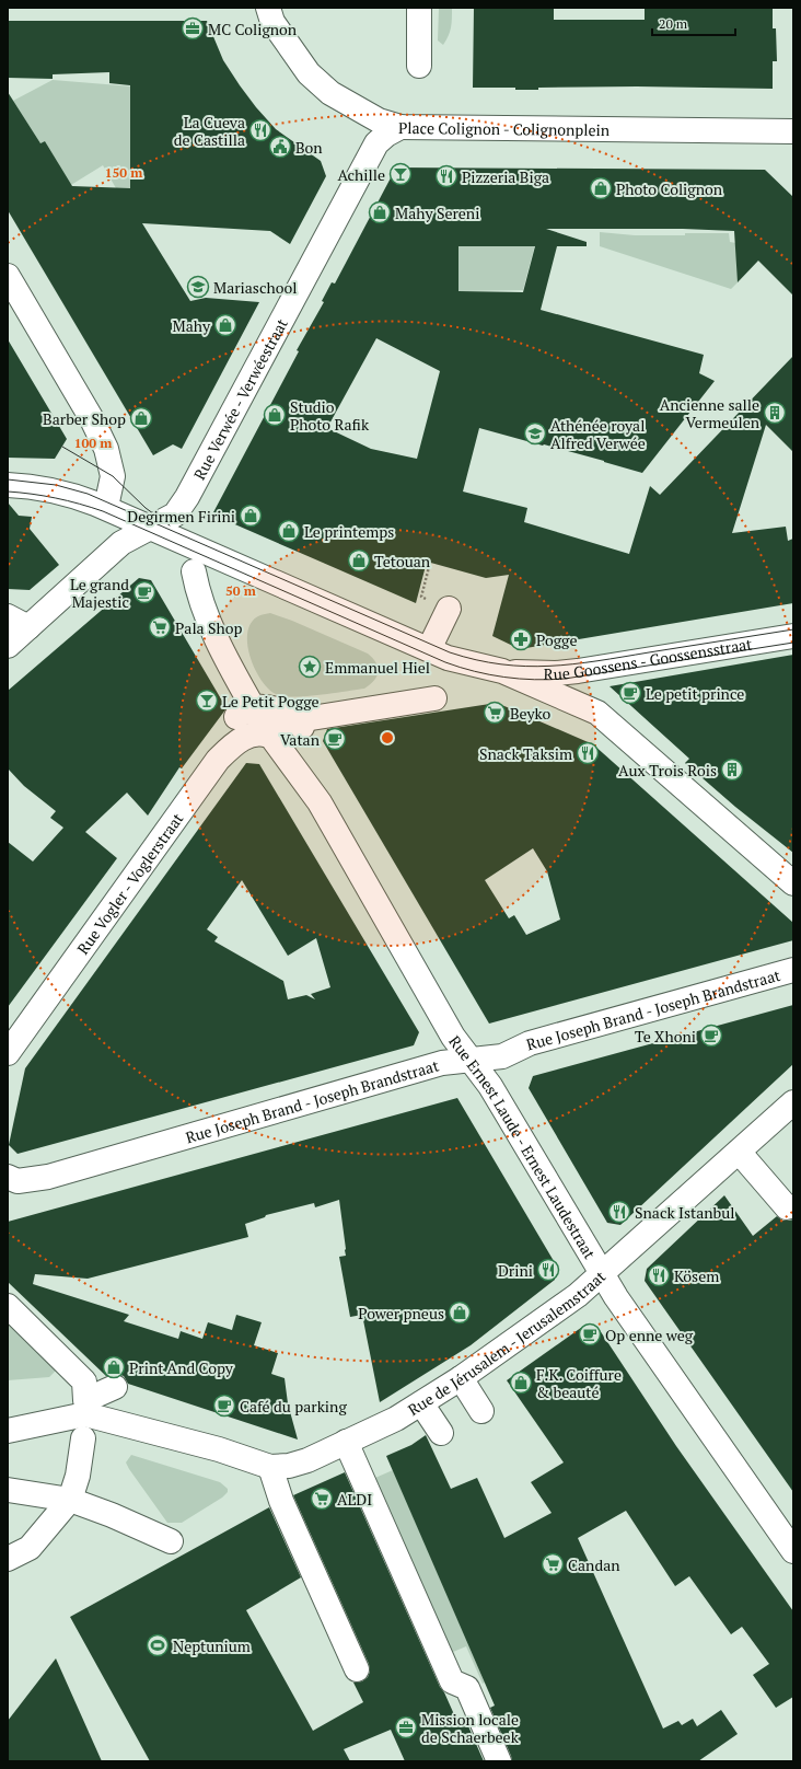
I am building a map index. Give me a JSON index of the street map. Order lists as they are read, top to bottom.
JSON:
{
  "streets": {
    "street": [
      "Place Colignon - Colignonplein",
      "Rue Verwée - Verwéestraat",
      "Rue Goossens - Goossensstraat",
      "Rue Vogler - Voglerstraat",
      "Rue Joseph Brand - Joseph Brandstraat",
      "Rue Ernest Laude - Ernest Laudestraat",
      "Rue de Jérusalem - Jerusalemstraat"
    ]
  },
  "crossings": [
    ["Place Colignon - Colignonplein", "Rue Verwée - Verwéestraat"],
    ["Rue Vogler - Voglerstraat", "Rue Ernest Laude - Ernest Laudestraat"],
    ["Rue Joseph Brand - Joseph Brandstraat", "Rue Ernest Laude - Ernest Laudestraat"],
    ["Rue Ernest Laude - Ernest Laudestraat", "Rue de Jérusalem - Jerusalemstraat"]
  ],
  "places": {
    "office": ["MC Colignon", "Mission locale de Schaerbeek"],
    "restaurant": [
      "La Cueva de Castilla",
      "Pizzeria Biga",
      "Snack Taksim",
      "Snack Istanbul",
      "Drini",
      "Kösem"
    ],
    "public building": ["Bon"],
    "bar": ["Achille", "Le Petit Pogge"],
    "shop": [
      "Photo Colignon",
      "Mahy Sereni",
      "Mahy",
      "Studio Photo Rafik",
      "Barber Shop",
      "Degirmen Firini",
      "Le printemps",
      "Tetouan",
      "Power pneus",
      "Print And Copy",
      "F.K. Coiffure & beauté"
    ],
    "school or university": ["Mariaschool", "Athénée royal Alfred Verwée"],
    "building": ["Ancienne salle Vermeulen", "Aux Trois Rois"],
    "cafe": [
      "Le grand Majestic",
      "Le petit prince",
      "Vatan",
      "Te Xhoni",
      "Op enne weg",
      "Café du parking"
    ],
    "supermarket": [
      "Pala Shop",
      "Beyko",
      "ALDI",
      "Candan"
    ],
    "pharmacy": ["Pogge"],
    "place": ["Emmanuel Hiel"],
    "sports": ["Neptunium"]
  },
  "scale_bar": "20 m",
  "rings": ["150 m", "100 m", "50 m"]
}
